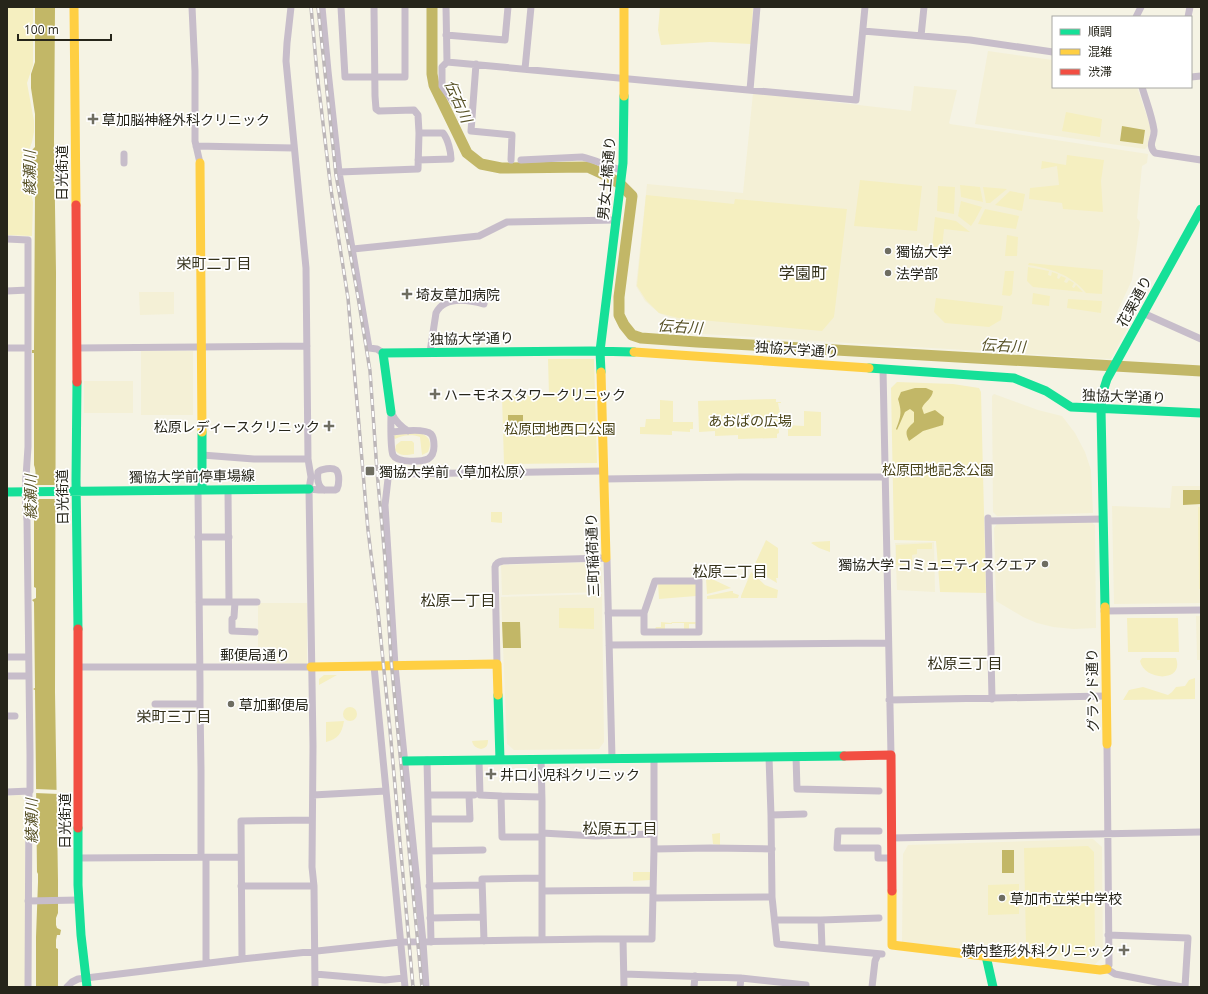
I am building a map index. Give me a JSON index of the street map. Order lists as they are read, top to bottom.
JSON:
{
  "streets": {
    "street": [
      "日光街道",
      "男女土橋通り",
      "花栗通り",
      "独協大学通り",
      "獨協大学前停車場線",
      "三町稲荷通り",
      "郵便局通り",
      "グランド通り"
    ]
  },
  "crossings": [
    ["日光街道", "獨協大学前停車場線"],
    ["日光街道", "郵便局通り"],
    ["男女土橋通り", "独協大学通り"],
    ["男女土橋通り", "三町稲荷通り"],
    ["花栗通り", "独協大学通り"],
    ["花栗通り", "グランド通り"],
    ["独協大学通り", "三町稲荷通り"],
    ["独協大学通り", "グランド通り"]
  ],
  "districts": [
    "栄町二丁目",
    "学園町",
    "松原二丁目",
    "松原一丁目",
    "松原三丁目",
    "栄町三丁目",
    "松原五丁目"
  ],
  "water": ["伝右川", "綾瀬川"],
  "parks": ["あおばの広場", "松原団地西口公園", "松原団地記念公園"],
  "places": {
    "health": [
      "草加脳神経外科クリニック",
      "埼友草加病院",
      "ハーモネスタワークリニック",
      "松原レディースクリニック",
      "井口小児科クリニック",
      "横内整形外科クリニック"
    ],
    "other": [
      "獨協大学",
      "法学部",
      "獨協大学 コミュニティスクエア",
      "草加郵便局",
      "草加市立栄中学校"
    ],
    "transit": ["獨協大学前〈草加松原〉"]
  },
  "legend": ["順調", "混雑", "渋滞"],
  "scale_bar": "100 m"
}
